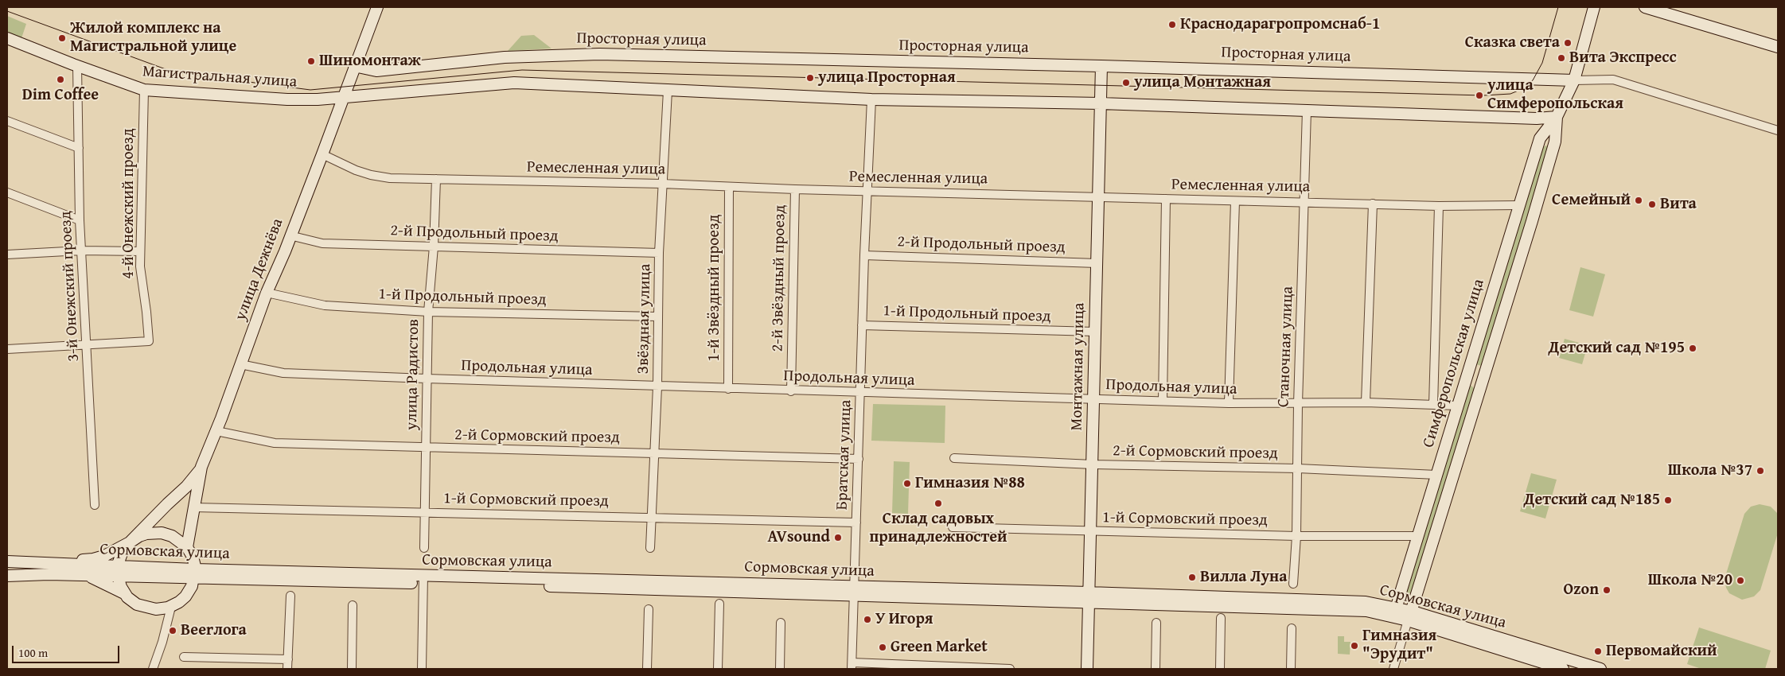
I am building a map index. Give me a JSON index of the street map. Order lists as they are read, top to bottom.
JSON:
{
  "streets": {
    "street": [
      "Просторная улица",
      "Магистральная улица",
      "Ремесленная улица",
      "4-й Онежский проезд",
      "2-й Продольный проезд",
      "улица Дежнёва",
      "2-й Звёздный проезд",
      "3-й Онежский проезд",
      "1-й Звёздный проезд",
      "1-й Продольный проезд",
      "Звёздная улица",
      "Станочная улица",
      "Симферопольская улица",
      "Монтажная улица",
      "Продольная улица",
      "улица Радистов",
      "2-й Сормовский проезд",
      "Братская улица",
      "1-й Сормовский проезд",
      "Сормовская улица"
    ]
  },
  "crossings": [
    ["Просторная улица", "улица Дежнёва"],
    ["Просторная улица", "Симферопольская улица"],
    ["Просторная улица", "Монтажная улица"],
    ["Магистральная улица", "4-й Онежский проезд"],
    ["Магистральная улица", "улица Дежнёва"],
    ["Магистральная улица", "3-й Онежский проезд"],
    ["Ремесленная улица", "улица Дежнёва"],
    ["Ремесленная улица", "2-й Звёздный проезд"],
    ["Ремесленная улица", "1-й Звёздный проезд"],
    ["Ремесленная улица", "Звёздная улица"],
    ["Ремесленная улица", "Станочная улица"],
    ["Ремесленная улица", "Симферопольская улица"],
    ["Ремесленная улица", "Монтажная улица"],
    ["Ремесленная улица", "улица Радистов"],
    ["Ремесленная улица", "Братская улица"],
    ["4-й Онежский проезд", "3-й Онежский проезд"],
    ["2-й Продольный проезд", "улица Дежнёва"],
    ["2-й Продольный проезд", "Звёздная улица"],
    ["2-й Продольный проезд", "Монтажная улица"],
    ["2-й Продольный проезд", "улица Радистов"],
    ["2-й Продольный проезд", "Братская улица"],
    ["улица Дежнёва", "1-й Продольный проезд"],
    ["улица Дежнёва", "Продольная улица"],
    ["улица Дежнёва", "2-й Сормовский проезд"],
    ["улица Дежнёва", "1-й Сормовский проезд"],
    ["2-й Звёздный проезд", "Продольная улица"],
    ["1-й Звёздный проезд", "Продольная улица"],
    ["1-й Продольный проезд", "Звёздная улица"],
    ["1-й Продольный проезд", "Монтажная улица"],
    ["1-й Продольный проезд", "улица Радистов"],
    ["1-й Продольный проезд", "Братская улица"],
    ["Звёздная улица", "Продольная улица"],
    ["Звёздная улица", "2-й Сормовский проезд"],
    ["Звёздная улица", "1-й Сормовский проезд"],
    ["Станочная улица", "Продольная улица"],
    ["Станочная улица", "2-й Сормовский проезд"],
    ["Станочная улица", "1-й Сормовский проезд"],
    ["Симферопольская улица", "Продольная улица"],
    ["Симферопольская улица", "2-й Сормовский проезд"],
    ["Симферопольская улица", "1-й Сормовский проезд"],
    ["Симферопольская улица", "Сормовская улица"],
    ["Монтажная улица", "Продольная улица"],
    ["Монтажная улица", "2-й Сормовский проезд"],
    ["Монтажная улица", "1-й Сормовский проезд"],
    ["Монтажная улица", "Сормовская улица"],
    ["Продольная улица", "улица Радистов"],
    ["Продольная улица", "Братская улица"],
    ["улица Радистов", "2-й Сормовский проезд"],
    ["улица Радистов", "1-й Сормовский проезд"],
    ["2-й Сормовский проезд", "Братская улица"],
    ["Братская улица", "1-й Сормовский проезд"],
    ["Братская улица", "Сормовская улица"]
  ],
  "places": [
    "Краснодарагропромснаб-1",
    "Жилой комплекс на Магистральной улице",
    "Сказка света",
    "Вита Экспресс",
    "Шиномонтаж",
    "улица Просторная",
    "Dim Coffee",
    "улица Монтажная",
    "улица Симферопольская",
    "Семейный",
    "Вита",
    "Детский сад №195",
    "Школа №37",
    "Гимназия №88",
    "Детский сад №185",
    "Склад садовых принадлежностей",
    "AVsound",
    "Вилла Луна",
    "Школа №20",
    "Ozon",
    "У Игоря",
    "Beerлога",
    "Гимназия \"Эрудит\"",
    "Green Market",
    "Первомайский"
  ],
  "scale_bar": "100 m"
}
